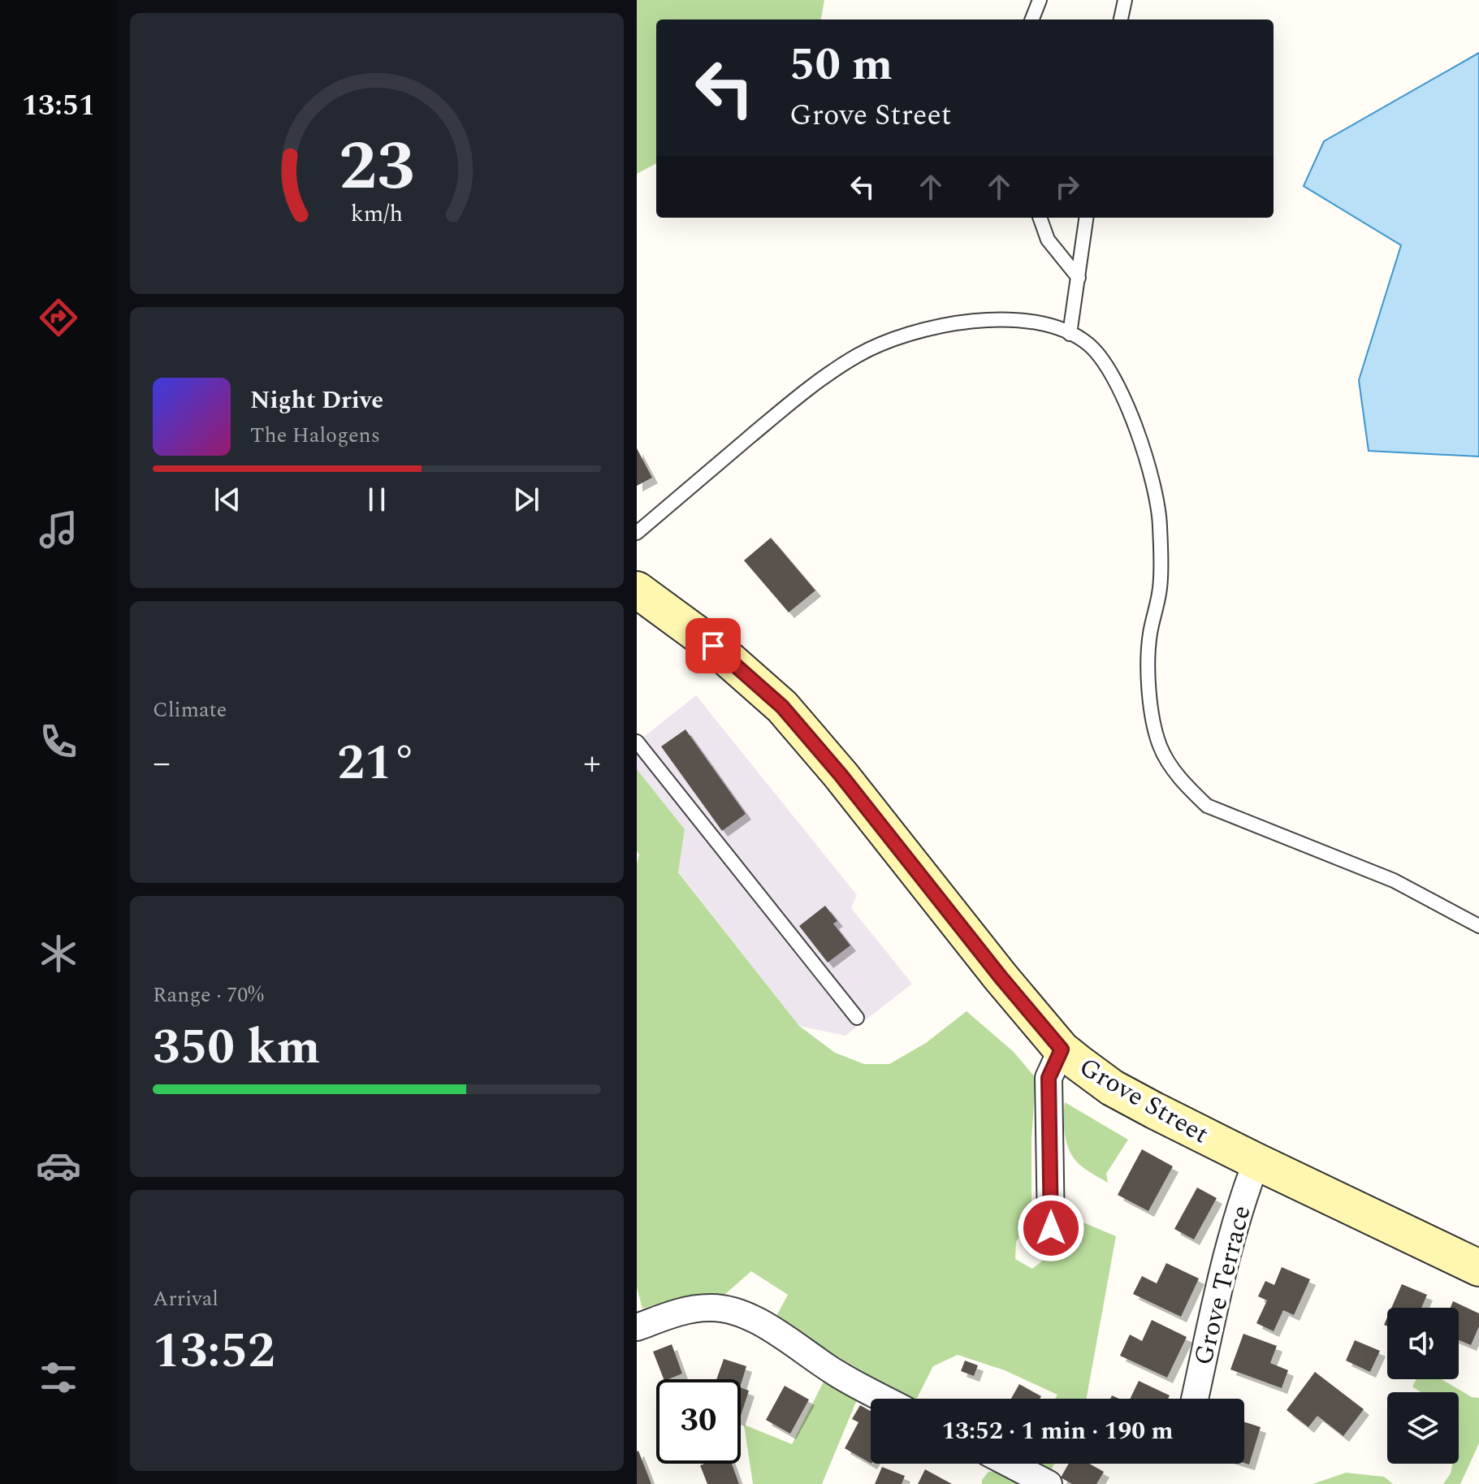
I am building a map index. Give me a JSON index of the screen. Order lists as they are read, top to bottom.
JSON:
{
  "streets": {
    "main road": ["Grove Street"],
    "street": ["Grove Terrace"]
  },
  "crossings": [
    ["Grove Street", "Grove Terrace"]
  ],
  "page": {
    "tabs": "13:51",
    "turn": ["50 m", "Grove Street"],
    "song": ["Night Drive", "The Halogens"],
    "tile": [
      "Climate",
      ["Range · 70%", "350 km"],
      ["Arrival", "13:52"]
    ],
    "heat": ["−", "21°", "+"],
    "limit": "30",
    "trip": "13:52 · 1 min · 190 m",
    "gauge": ["23", "km/h"]
  }
}
